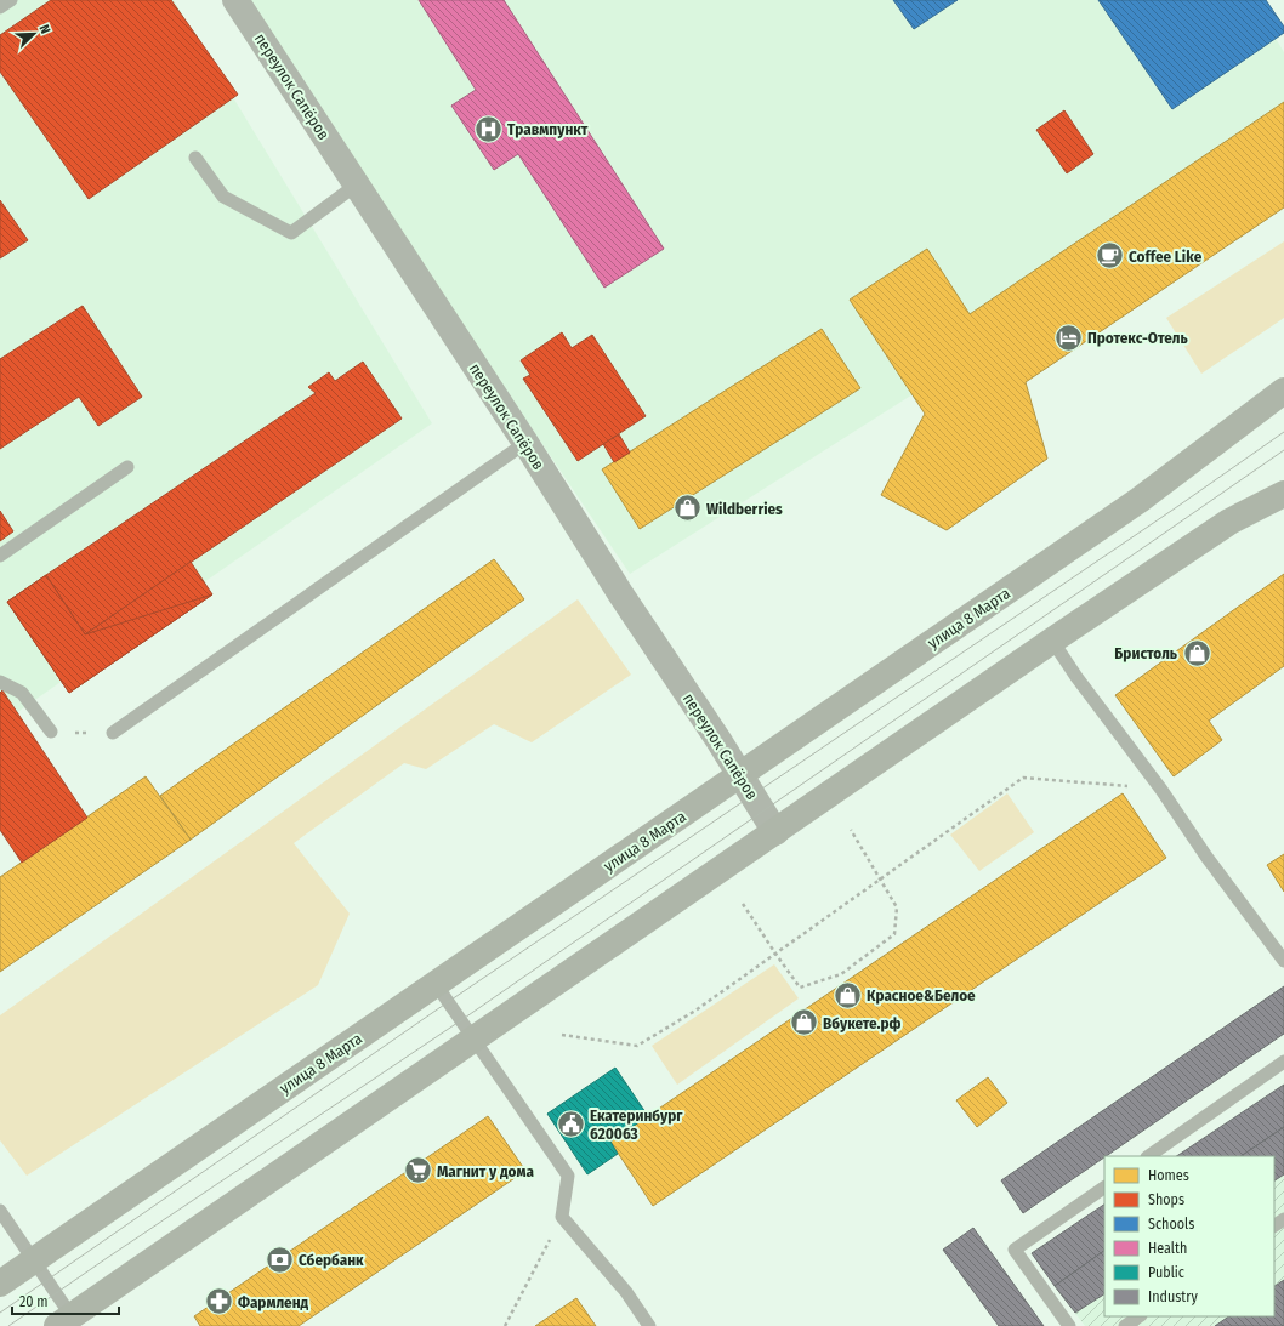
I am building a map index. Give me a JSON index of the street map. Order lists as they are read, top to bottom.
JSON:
{
  "streets": {
    "main road": ["улица 8 Марта"],
    "street": ["переулок Сапёров"]
  },
  "crossings": [
    ["переулок Сапёров", "улица 8 Марта"]
  ],
  "places": {
    "hospital": ["Травмпункт"],
    "cafe": ["Coffee Like"],
    "hotel": ["Протекс-Отель"],
    "shop": [
      "Wildberries",
      "Бристоль",
      "Красное&Белое",
      "Вбукете.рф"
    ],
    "public building": ["Екатеринбург 620063"],
    "supermarket": ["Магнит у дома"],
    "bank": ["Сбербанк"],
    "pharmacy": ["Фармленд"]
  },
  "legend": [
    "Homes",
    "Shops",
    "Schools",
    "Health",
    "Public",
    "Industry"
  ],
  "scale_bar": "20 m",
  "north": "top right"
}
